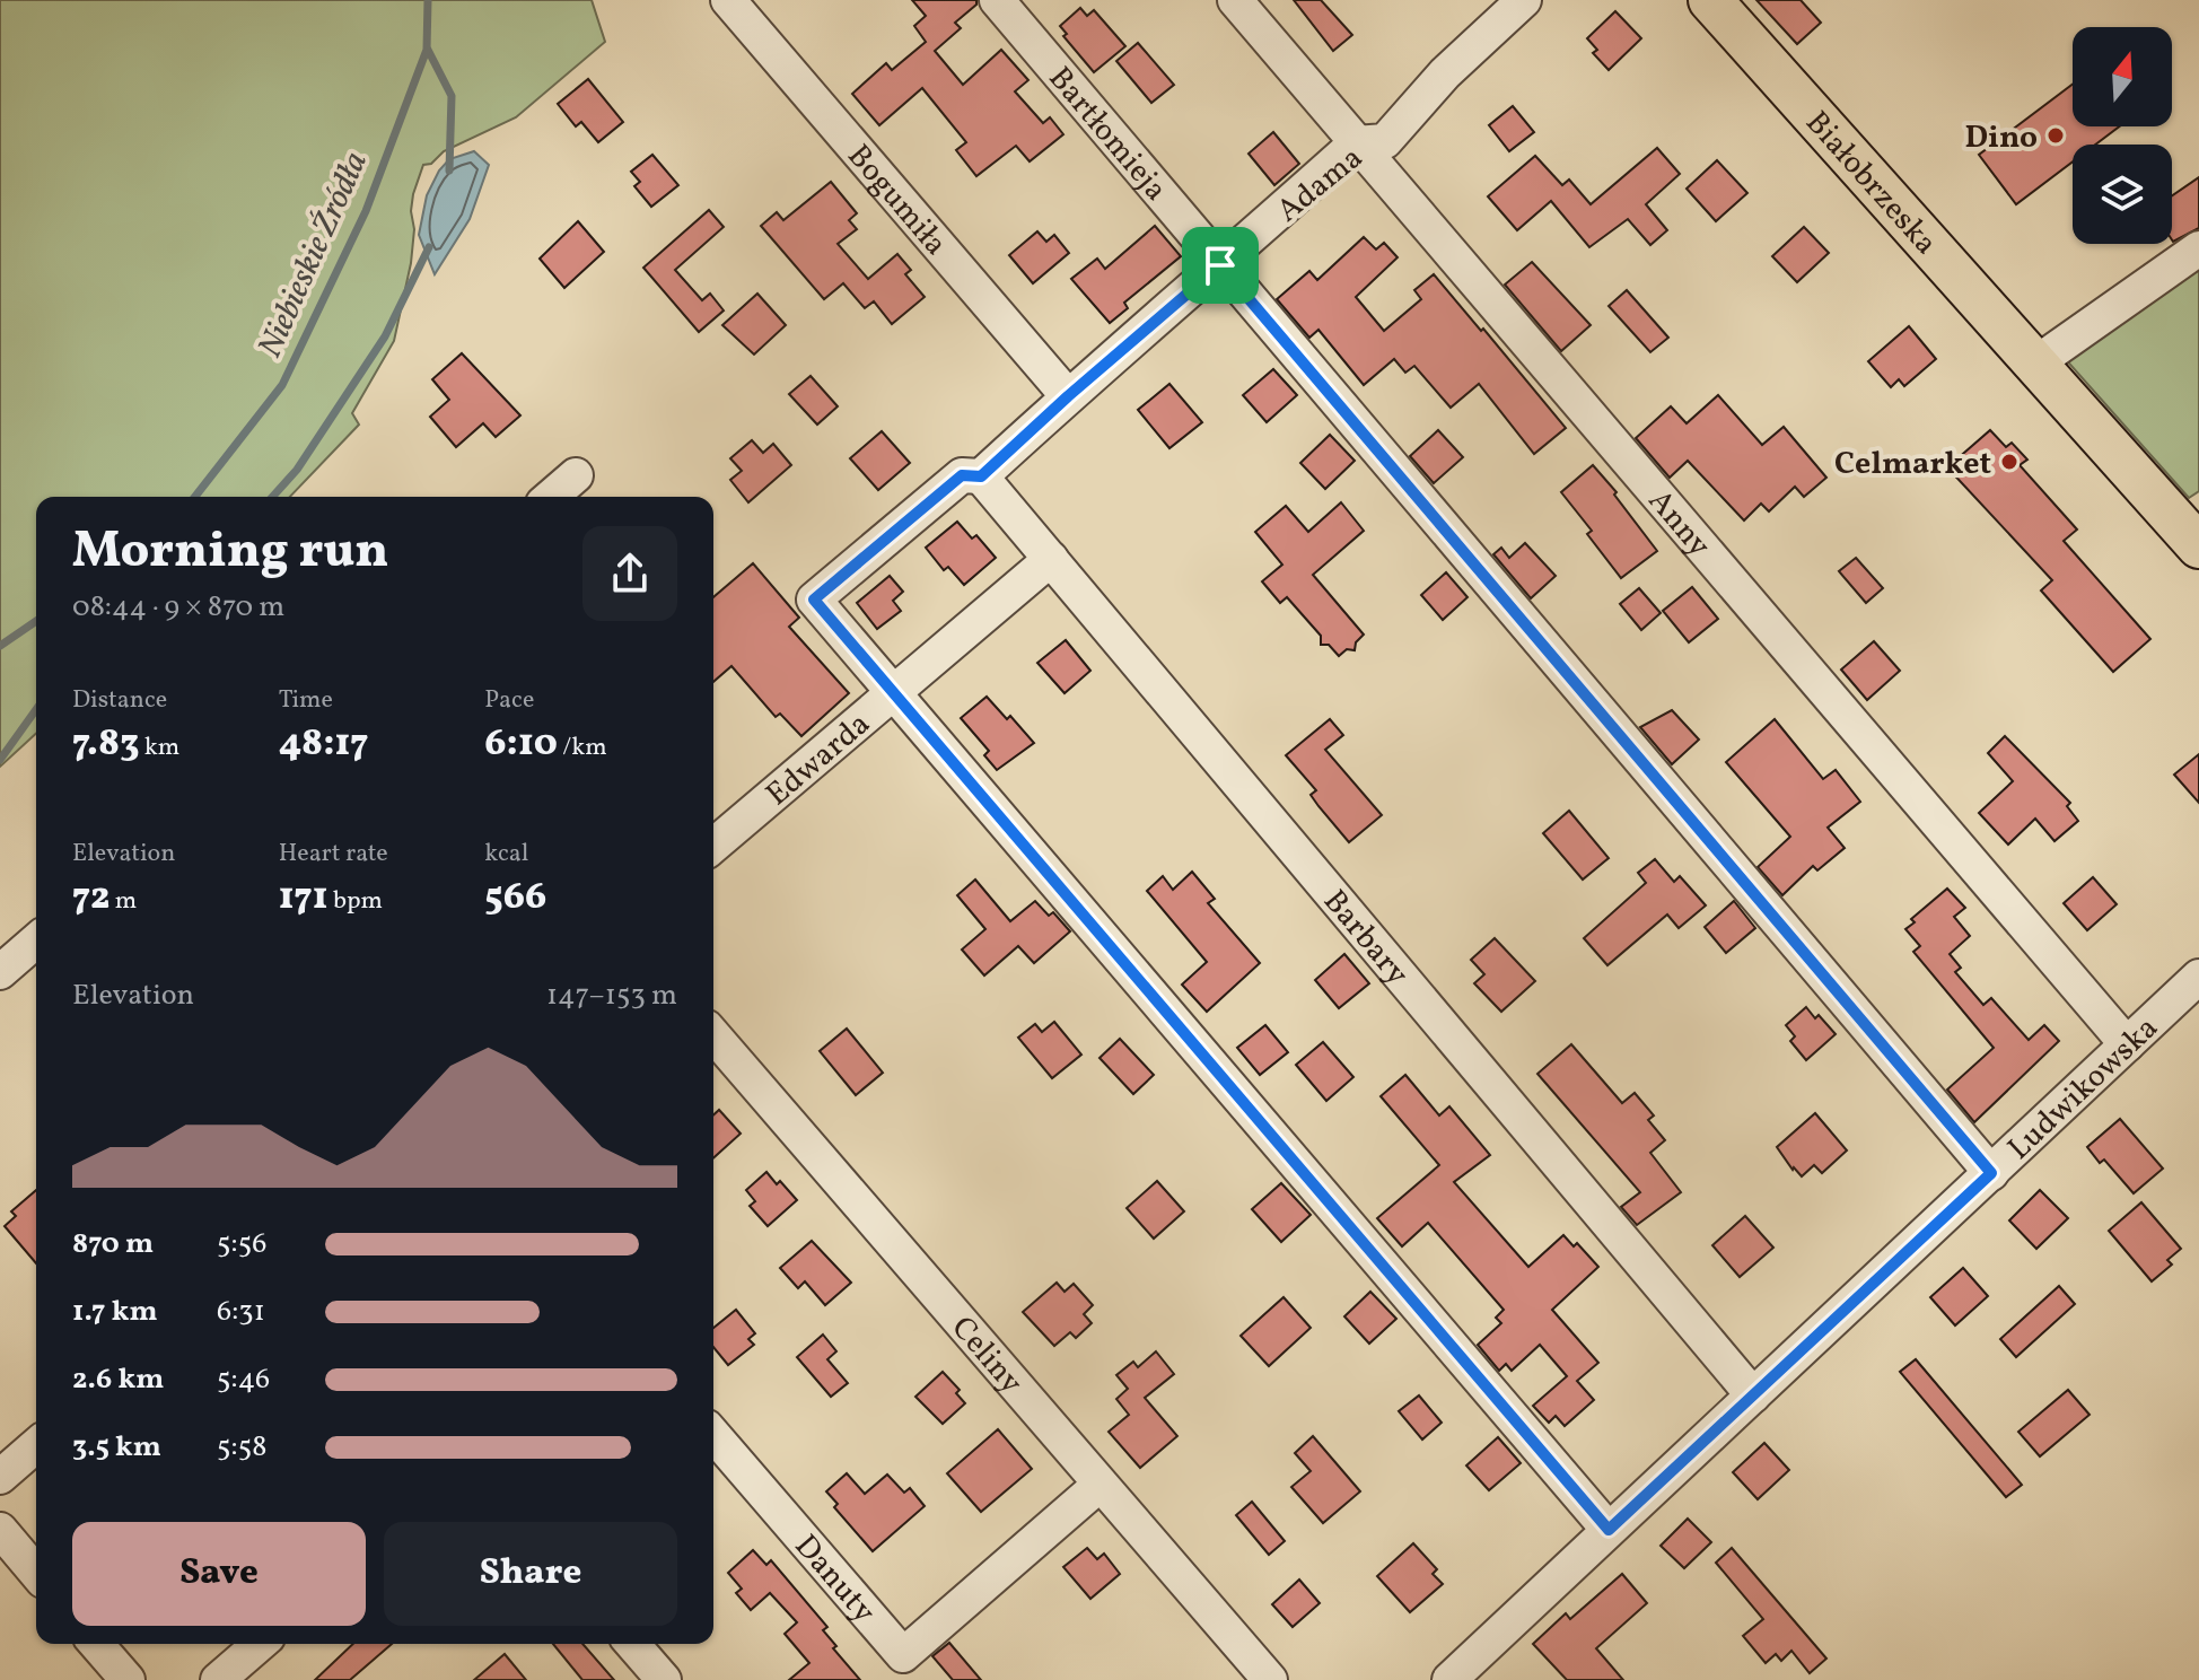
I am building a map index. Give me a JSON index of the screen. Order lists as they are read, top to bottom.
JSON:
{
  "streets": {
    "main road": ["Białobrzeska"],
    "street": [
      "Bartłomieja",
      "Adama",
      "Bogumiła",
      "Anny",
      "Edwarda",
      "Barbary",
      "Ludwikowska",
      "Celiny",
      "Danuty"
    ]
  },
  "crossings": [
    ["Bartłomieja", "Adama"],
    ["Bartłomieja", "Ludwikowska"],
    ["Adama", "Bogumiła"],
    ["Adama", "Anny"],
    ["Adama", "Edwarda"],
    ["Adama", "Barbary"],
    ["Anny", "Ludwikowska"],
    ["Edwarda", "Barbary"],
    ["Barbary", "Ludwikowska"],
    ["Celiny", "Danuty"]
  ],
  "water": ["Niebieskie Źródła"],
  "places": ["Dino", "Celmarket"],
  "north": "top",
  "page": {
    "heading": ["Morning run", "08:44 · 9 × 870 m"],
    "stats": [
      ["Distance", "7.83 km"],
      ["Time", "48:17"],
      ["Pace", "6:10 /km"],
      ["Elevation", "72 m"],
      ["Heart rate", "171 bpm"],
      ["kcal", "566"]
    ],
    "chart": ["Elevation", "147–153 m"],
    "list": [
      {
        "name": "870 m",
        "note": "5:56"
      },
      {
        "name": "1.7 km",
        "note": "6:31"
      },
      {
        "name": "2.6 km",
        "note": "5:46"
      },
      {
        "name": "3.5 km",
        "note": "5:58"
      }
    ],
    "buttons": ["Save", "Share"]
  }
}
